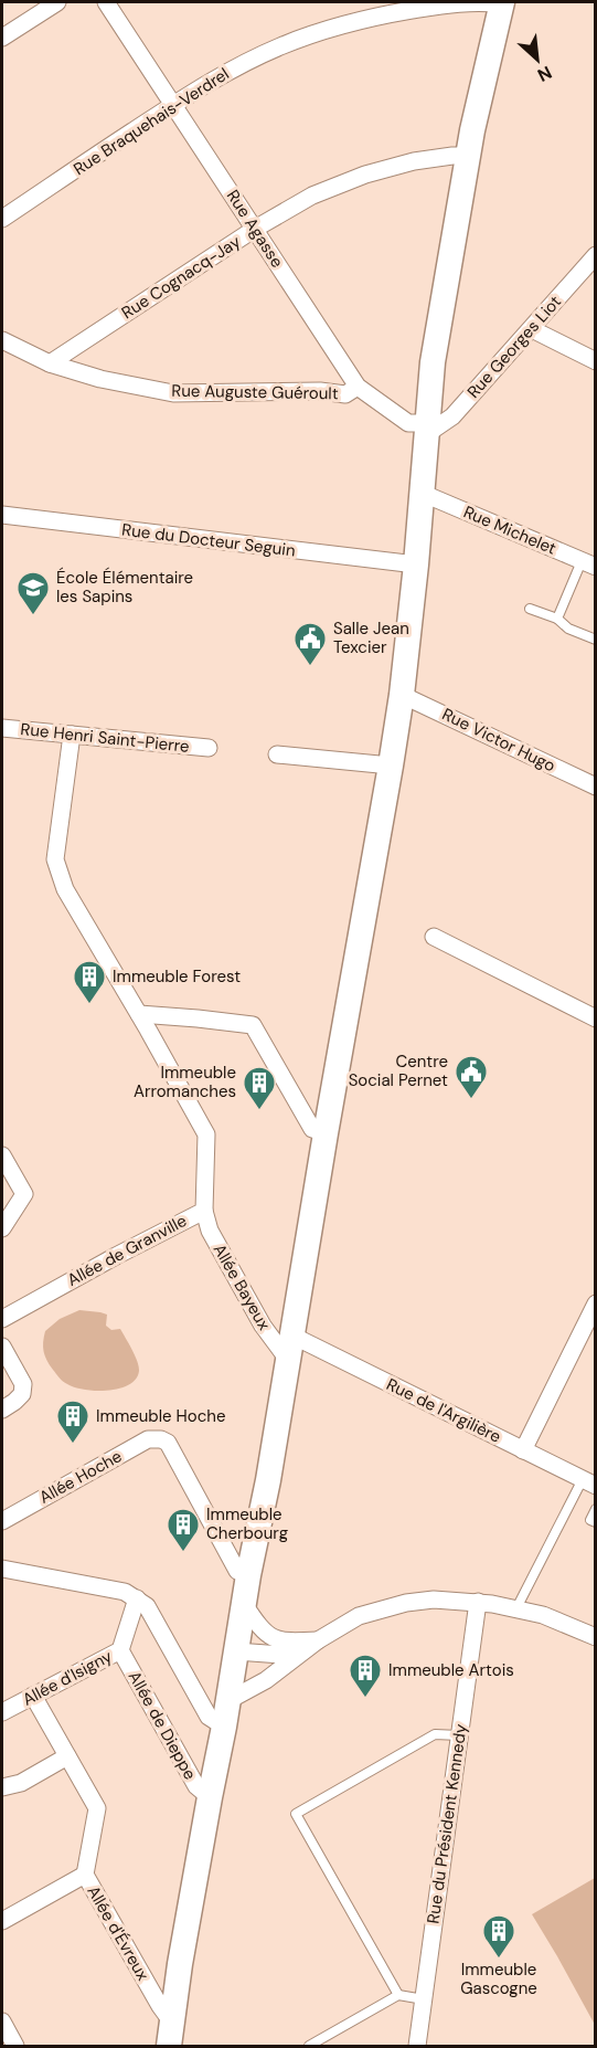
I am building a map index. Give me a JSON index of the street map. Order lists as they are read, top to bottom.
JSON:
{
  "streets": {
    "street": [
      "Rue Braquehais-Verdrel",
      "Rue Agasse",
      "Rue Cognacq-Jay",
      "Rue Georges Liot",
      "Rue Auguste Guéroult",
      "Rue Michelet",
      "Rue du Docteur Seguin",
      "Rue Henri Saint-Pierre",
      "Rue Victor Hugo",
      "Allée de Granville",
      "Allée Bayeux",
      "Rue de l'Argilière",
      "Allée Hoche",
      "Allée d'Isigny",
      "Allée de Dieppe",
      "Rue du Président Kennedy",
      "Allée d'Évreux"
    ]
  },
  "crossings": [
    ["Rue Braquehais-Verdrel", "Rue Agasse"],
    ["Rue Agasse", "Rue Cognacq-Jay"],
    ["Rue Agasse", "Rue Georges Liot"],
    ["Rue Agasse", "Rue Auguste Guéroult"],
    ["Rue Cognacq-Jay", "Rue Auguste Guéroult"],
    ["Rue Henri Saint-Pierre", "Allée de Granville"],
    ["Allée de Granville", "Allée Bayeux"],
    ["Allée Bayeux", "Rue de l'Argilière"],
    ["Allée d'Isigny", "Allée de Dieppe"],
    ["Allée d'Isigny", "Allée d'Évreux"]
  ],
  "places": {
    "school or university": ["École Élémentaire les Sapins"],
    "public building": ["Salle Jean Texcier", "Centre Social Pernet"],
    "building": [
      "Immeuble Forest",
      "Immeuble Arromanches",
      "Immeuble Hoche",
      "Immeuble Cherbourg",
      "Immeuble Artois",
      "Immeuble Gascogne"
    ]
  },
  "north": "bottom right"
}
